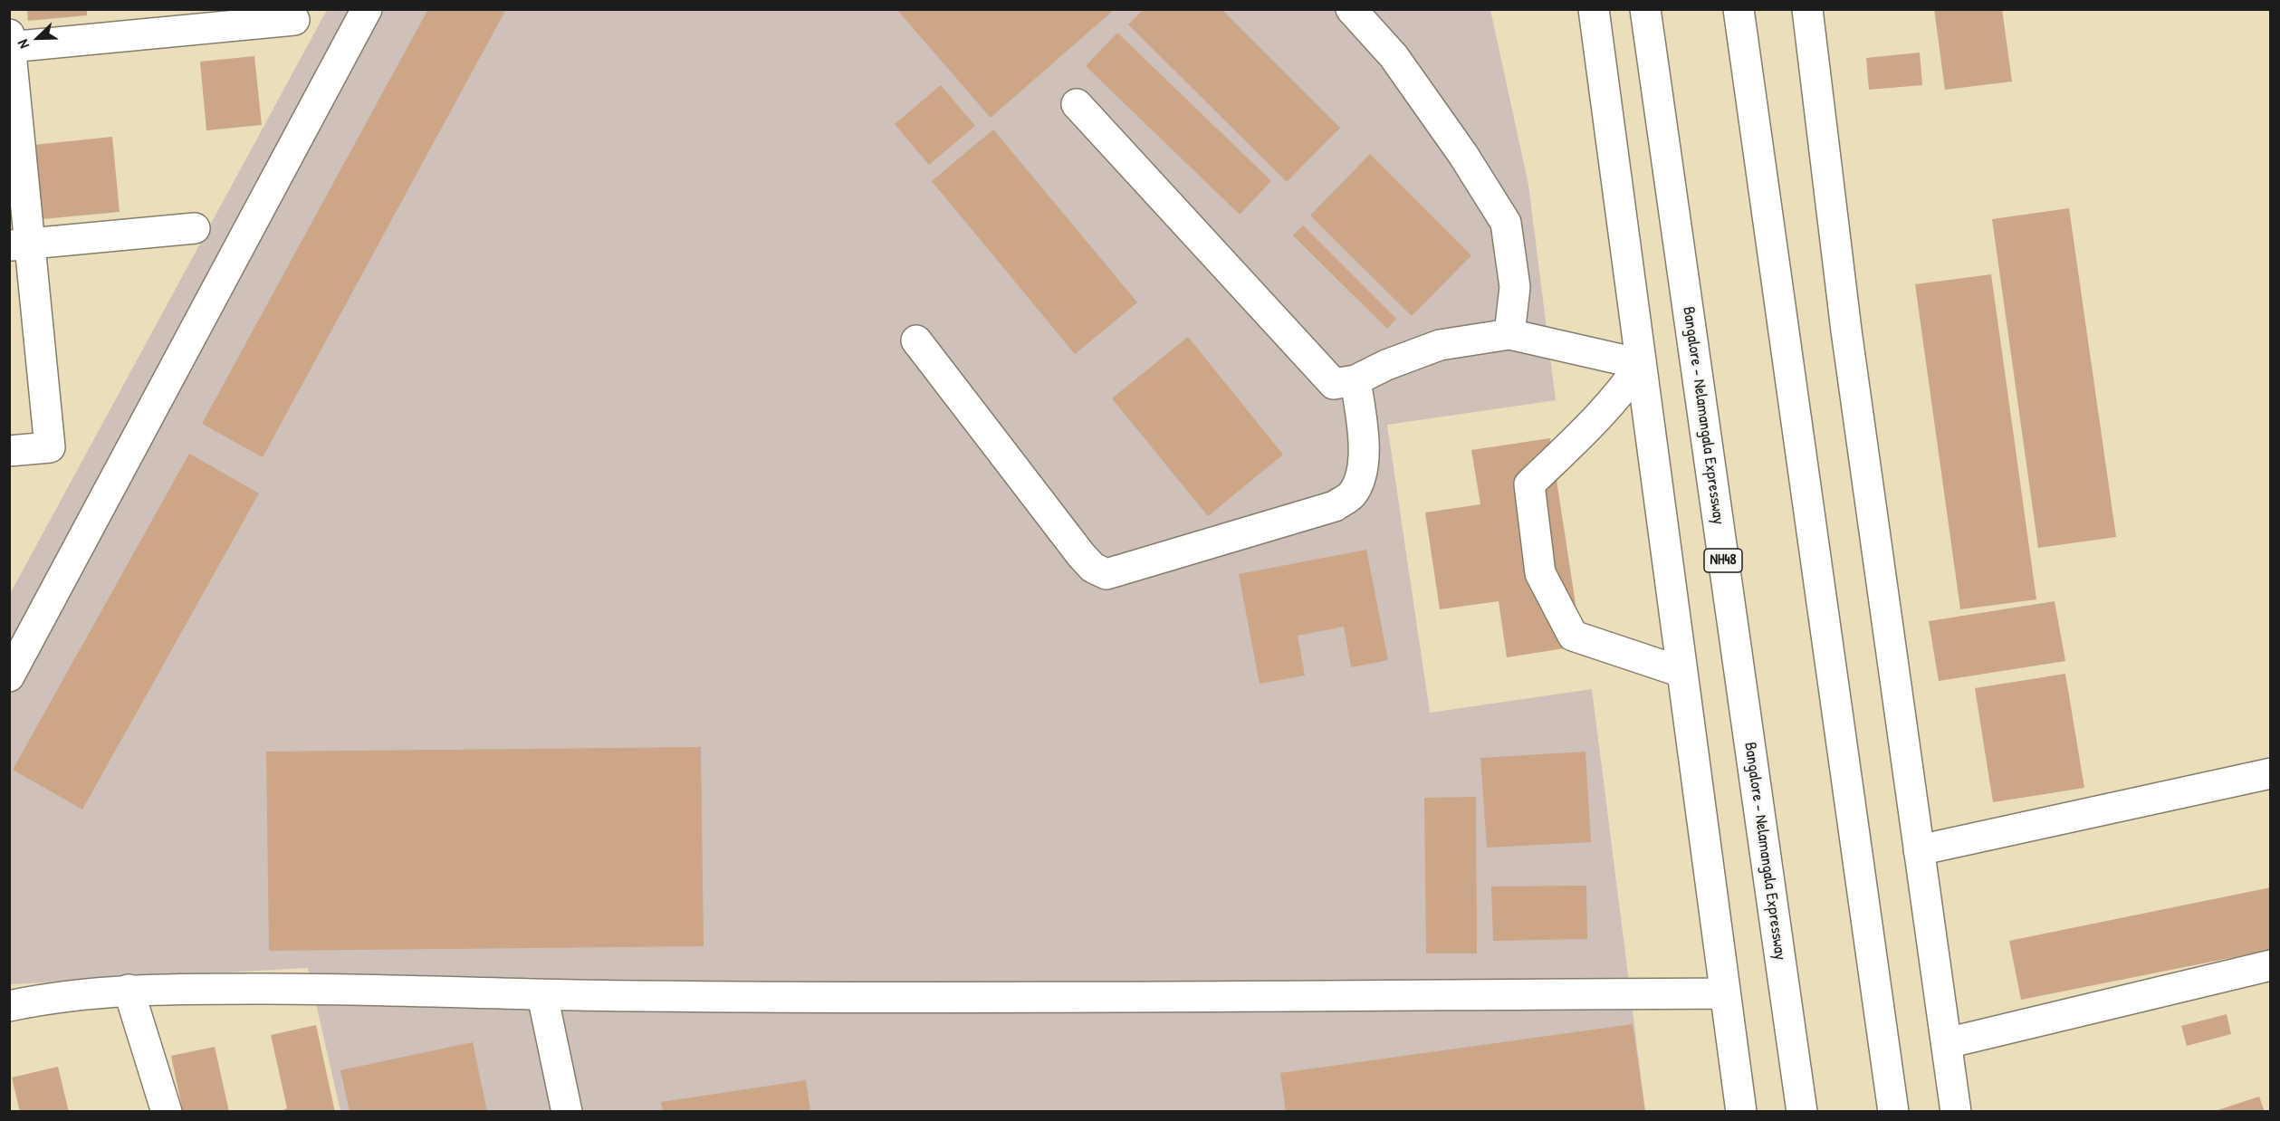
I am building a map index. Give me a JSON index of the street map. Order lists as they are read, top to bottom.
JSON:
{
  "streets": {
    "main road": ["Bangalore - Nelamangala Expressway", "NH48"]
  },
  "north": "bottom left"
}
